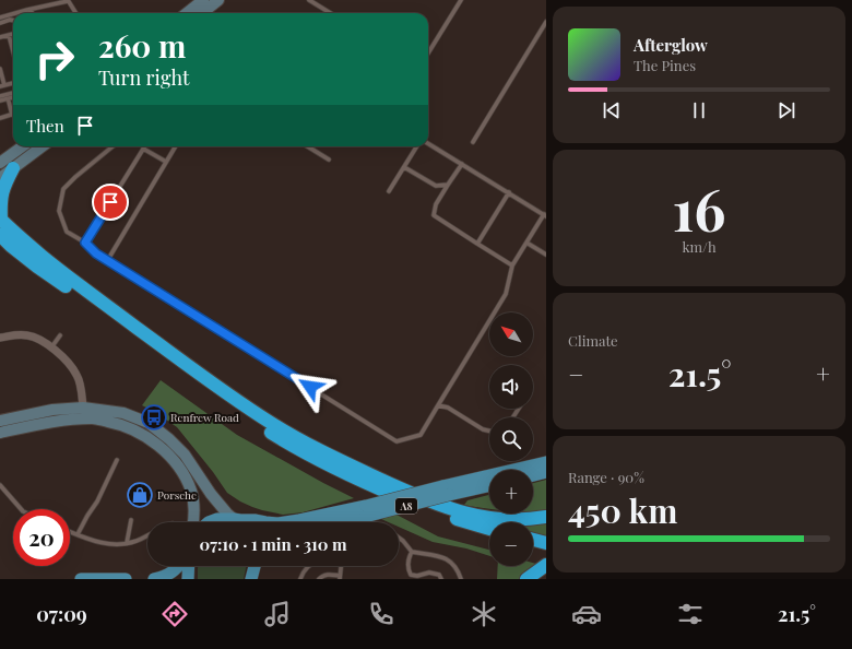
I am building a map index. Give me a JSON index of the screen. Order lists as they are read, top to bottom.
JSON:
{
  "streets": {
    "main road": ["A8"]
  },
  "places": {
    "bus stop": ["Renfrew Road"],
    "shop": ["Porsche"]
  },
  "north": "top left",
  "page": {
    "turn": ["260 m", "Turn right"],
    "song": ["Afterglow", "The Pines"],
    "then": "Then",
    "tile": [
      ["16", "km/h"],
      "Climate",
      ["Range · 90%", "450 km"]
    ],
    "map_buttons": ["+", "−"],
    "heat": ["−", "21.5°", "+"],
    "limit": "20",
    "trip": "07:10 · 1 min · 310 m",
    "tabs": ["07:09", "21.5°"]
  }
}
